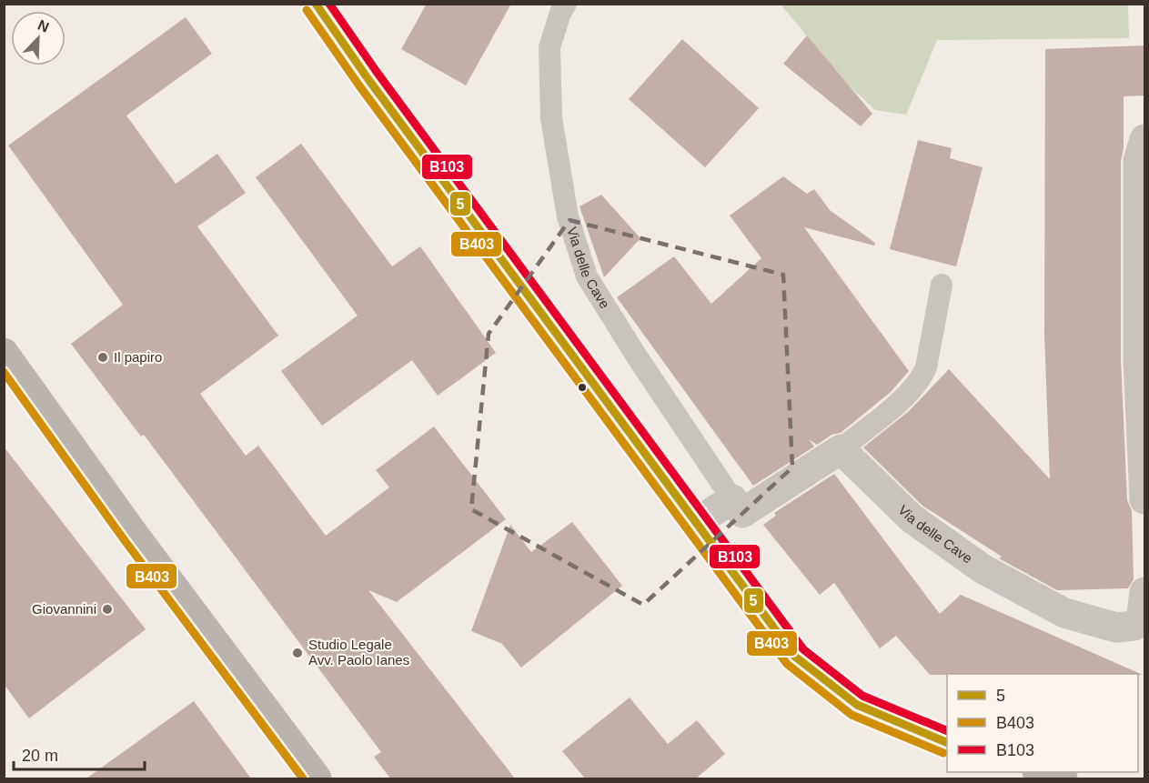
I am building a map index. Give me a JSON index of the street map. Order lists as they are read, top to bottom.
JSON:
{
  "streets": {
    "street": ["Via delle Cave"]
  },
  "places": ["Il papiro", "Giovannini", "Studio Legale Avv. Paolo Ianes"],
  "lines": ["transit line 5", "transit line B103", "transit line B403"],
  "legend": ["5", "B403", "B103"],
  "scale_bar": "20 m",
  "north": "top right"
}
